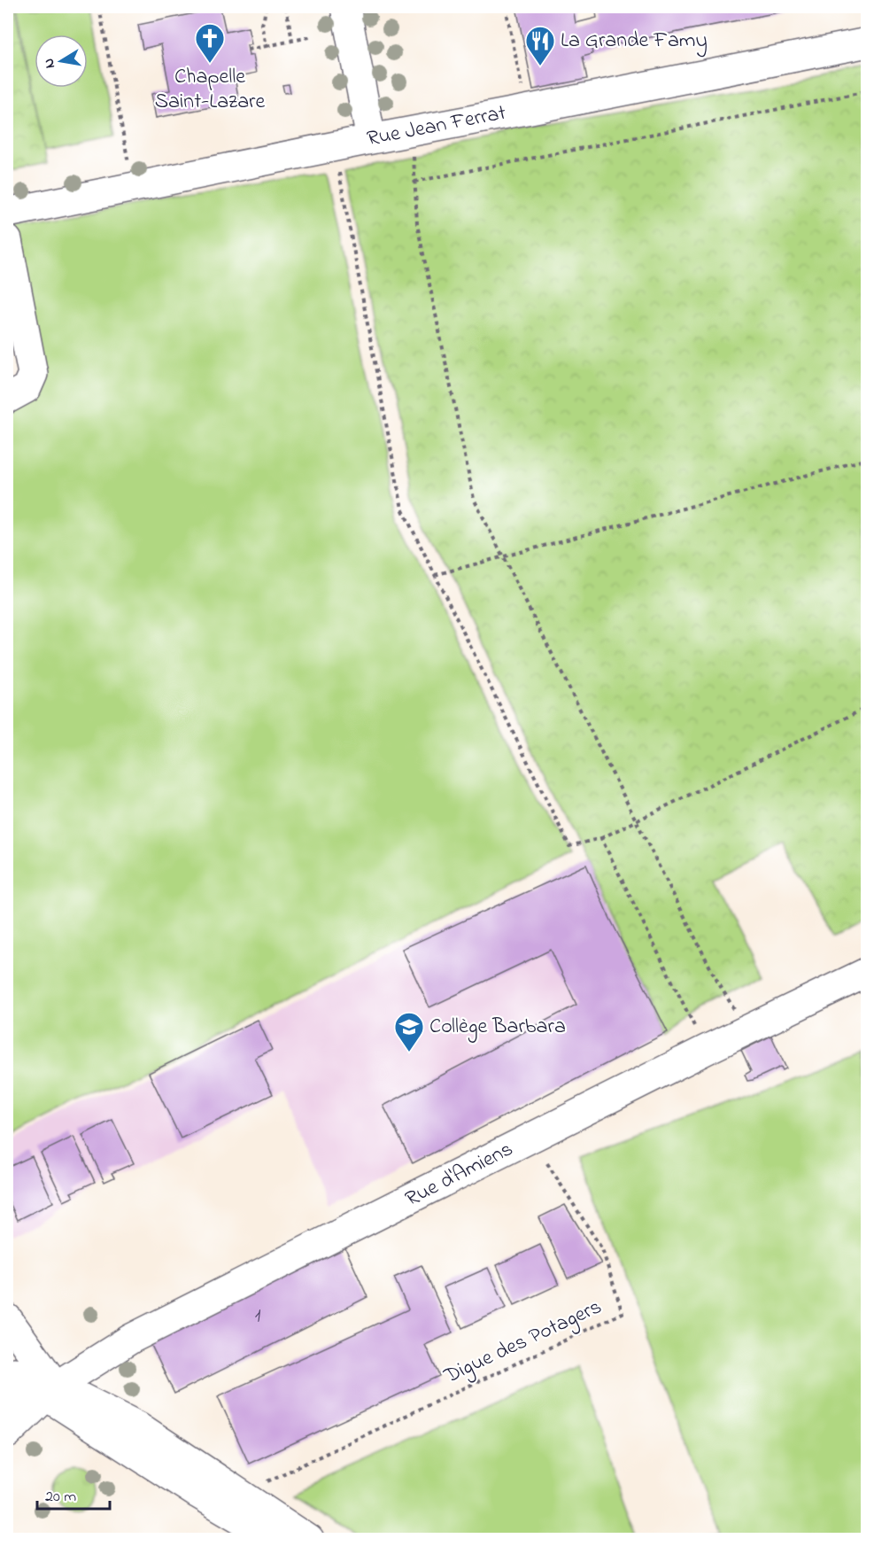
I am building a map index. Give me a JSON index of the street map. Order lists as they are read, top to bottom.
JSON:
{
  "streets": {
    "street": ["Rue Jean Ferrat", "Rue d'Amiens"],
    "path": ["Digue des Potagers"]
  },
  "crossings": [
    ["Rue d'Amiens", "Digue des Potagers"]
  ],
  "places": {
    "church": ["Chapelle Saint-Lazare"],
    "restaurant": ["La Grande Famy"],
    "school or university": ["Collège Barbara"]
  },
  "house_numbers": ["1"],
  "scale_bar": "20 m",
  "north": "left"
}
